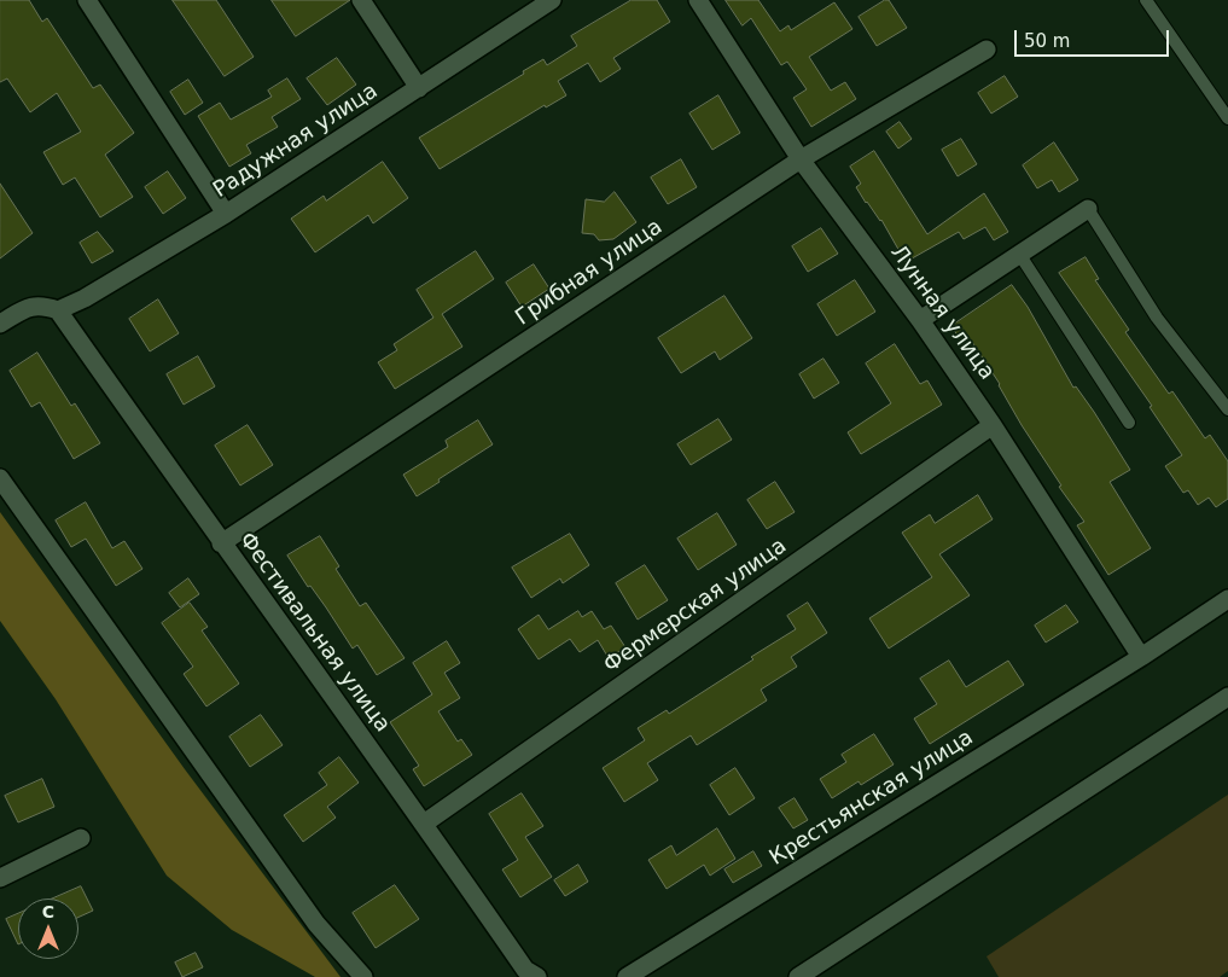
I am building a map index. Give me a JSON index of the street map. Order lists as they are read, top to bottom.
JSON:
{
  "streets": {
    "street": [
      "Радужная улица",
      "Грибная улица",
      "Лунная улица",
      "Фермерская улица",
      "Фестивальная улица",
      "Крестьянская улица"
    ]
  },
  "crossings": [
    ["Радужная улица", "Фестивальная улица"],
    ["Грибная улица", "Лунная улица"],
    ["Грибная улица", "Фестивальная улица"],
    ["Лунная улица", "Фермерская улица"],
    ["Лунная улица", "Крестьянская улица"],
    ["Фермерская улица", "Фестивальная улица"]
  ],
  "scale_bar": "50 m",
  "north": "top"
}
